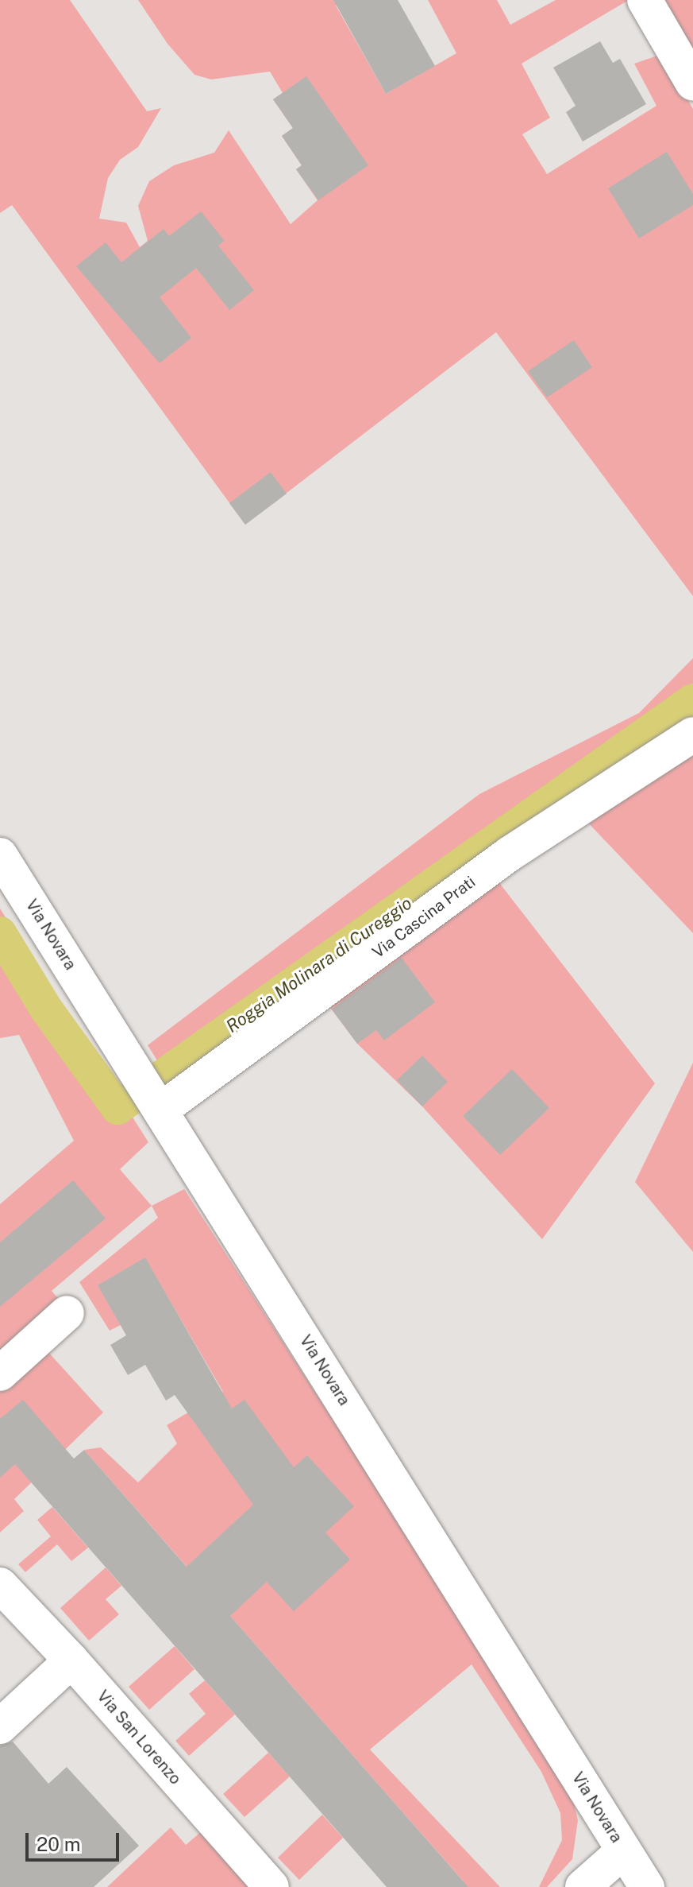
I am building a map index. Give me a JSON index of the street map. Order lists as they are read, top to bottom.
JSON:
{
  "streets": {
    "street": ["Via Cascina Prati", "Via Novara", "Via San Lorenzo"]
  },
  "crossings": [
    ["Via Cascina Prati", "Via Novara"]
  ],
  "water": ["Roggia Molinara di Cureggio"],
  "scale_bar": "20 m"
}
